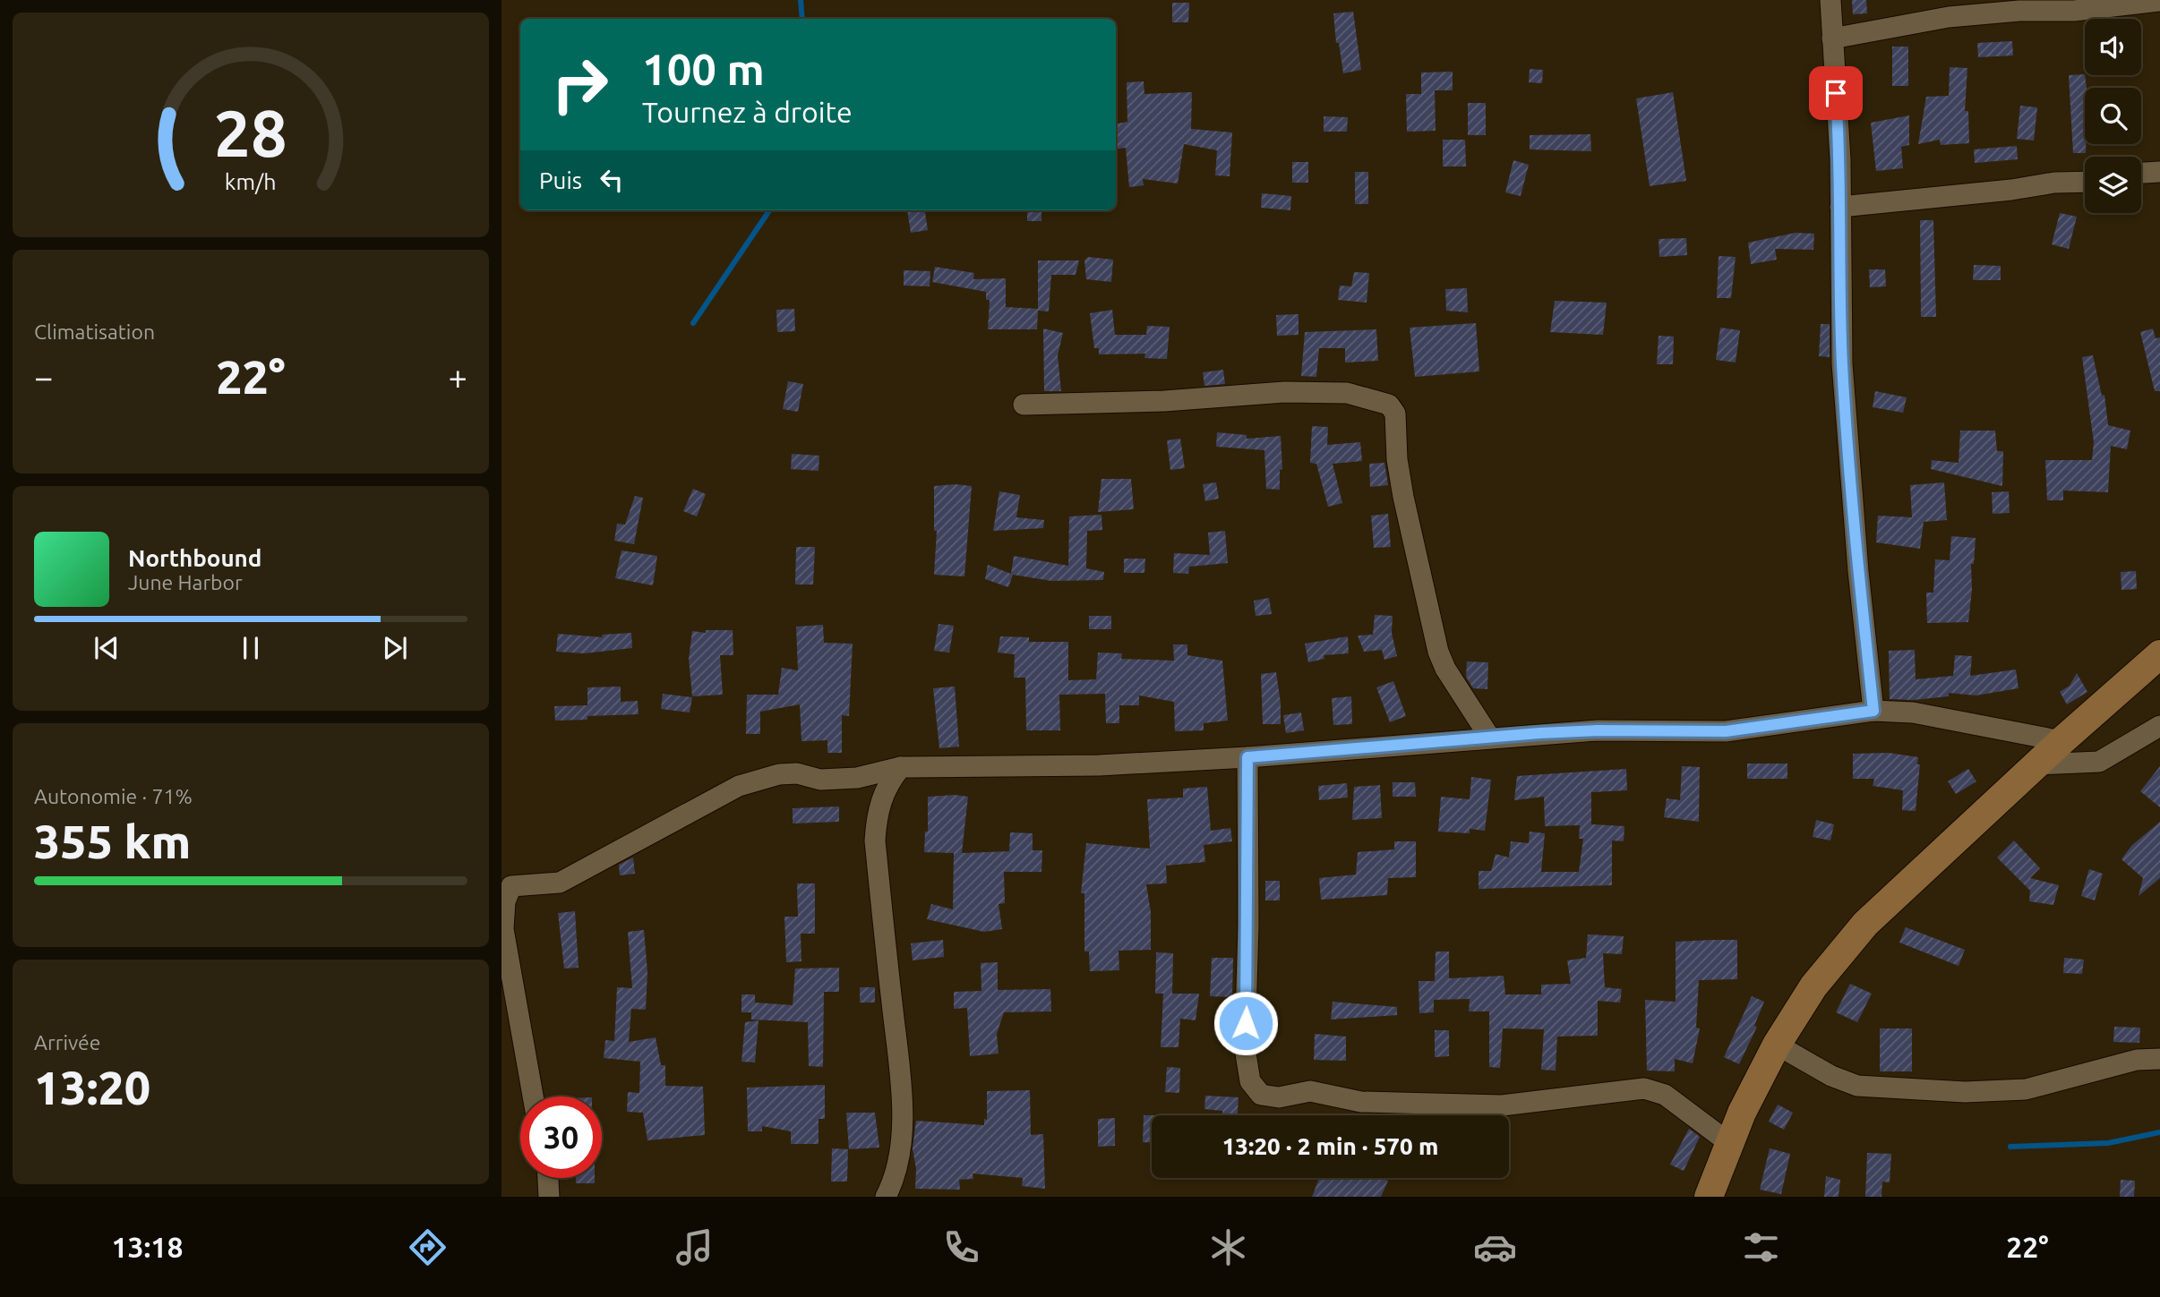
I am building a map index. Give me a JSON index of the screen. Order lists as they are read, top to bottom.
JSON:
{
  "page": {
    "turn": ["100 m", "Tournez à droite"],
    "then": "Puis",
    "tile": [
      "Climatisation",
      ["Autonomie · 71%", "355 km"],
      ["Arrivée", "13:20"]
    ],
    "heat": ["−", "22°", "+"],
    "song": ["Northbound", "June Harbor"],
    "limit": "30",
    "trip": "13:20 · 2 min · 570 m",
    "tabs": ["13:18", "22°"],
    "gauge": ["28", "km/h"]
  }
}
